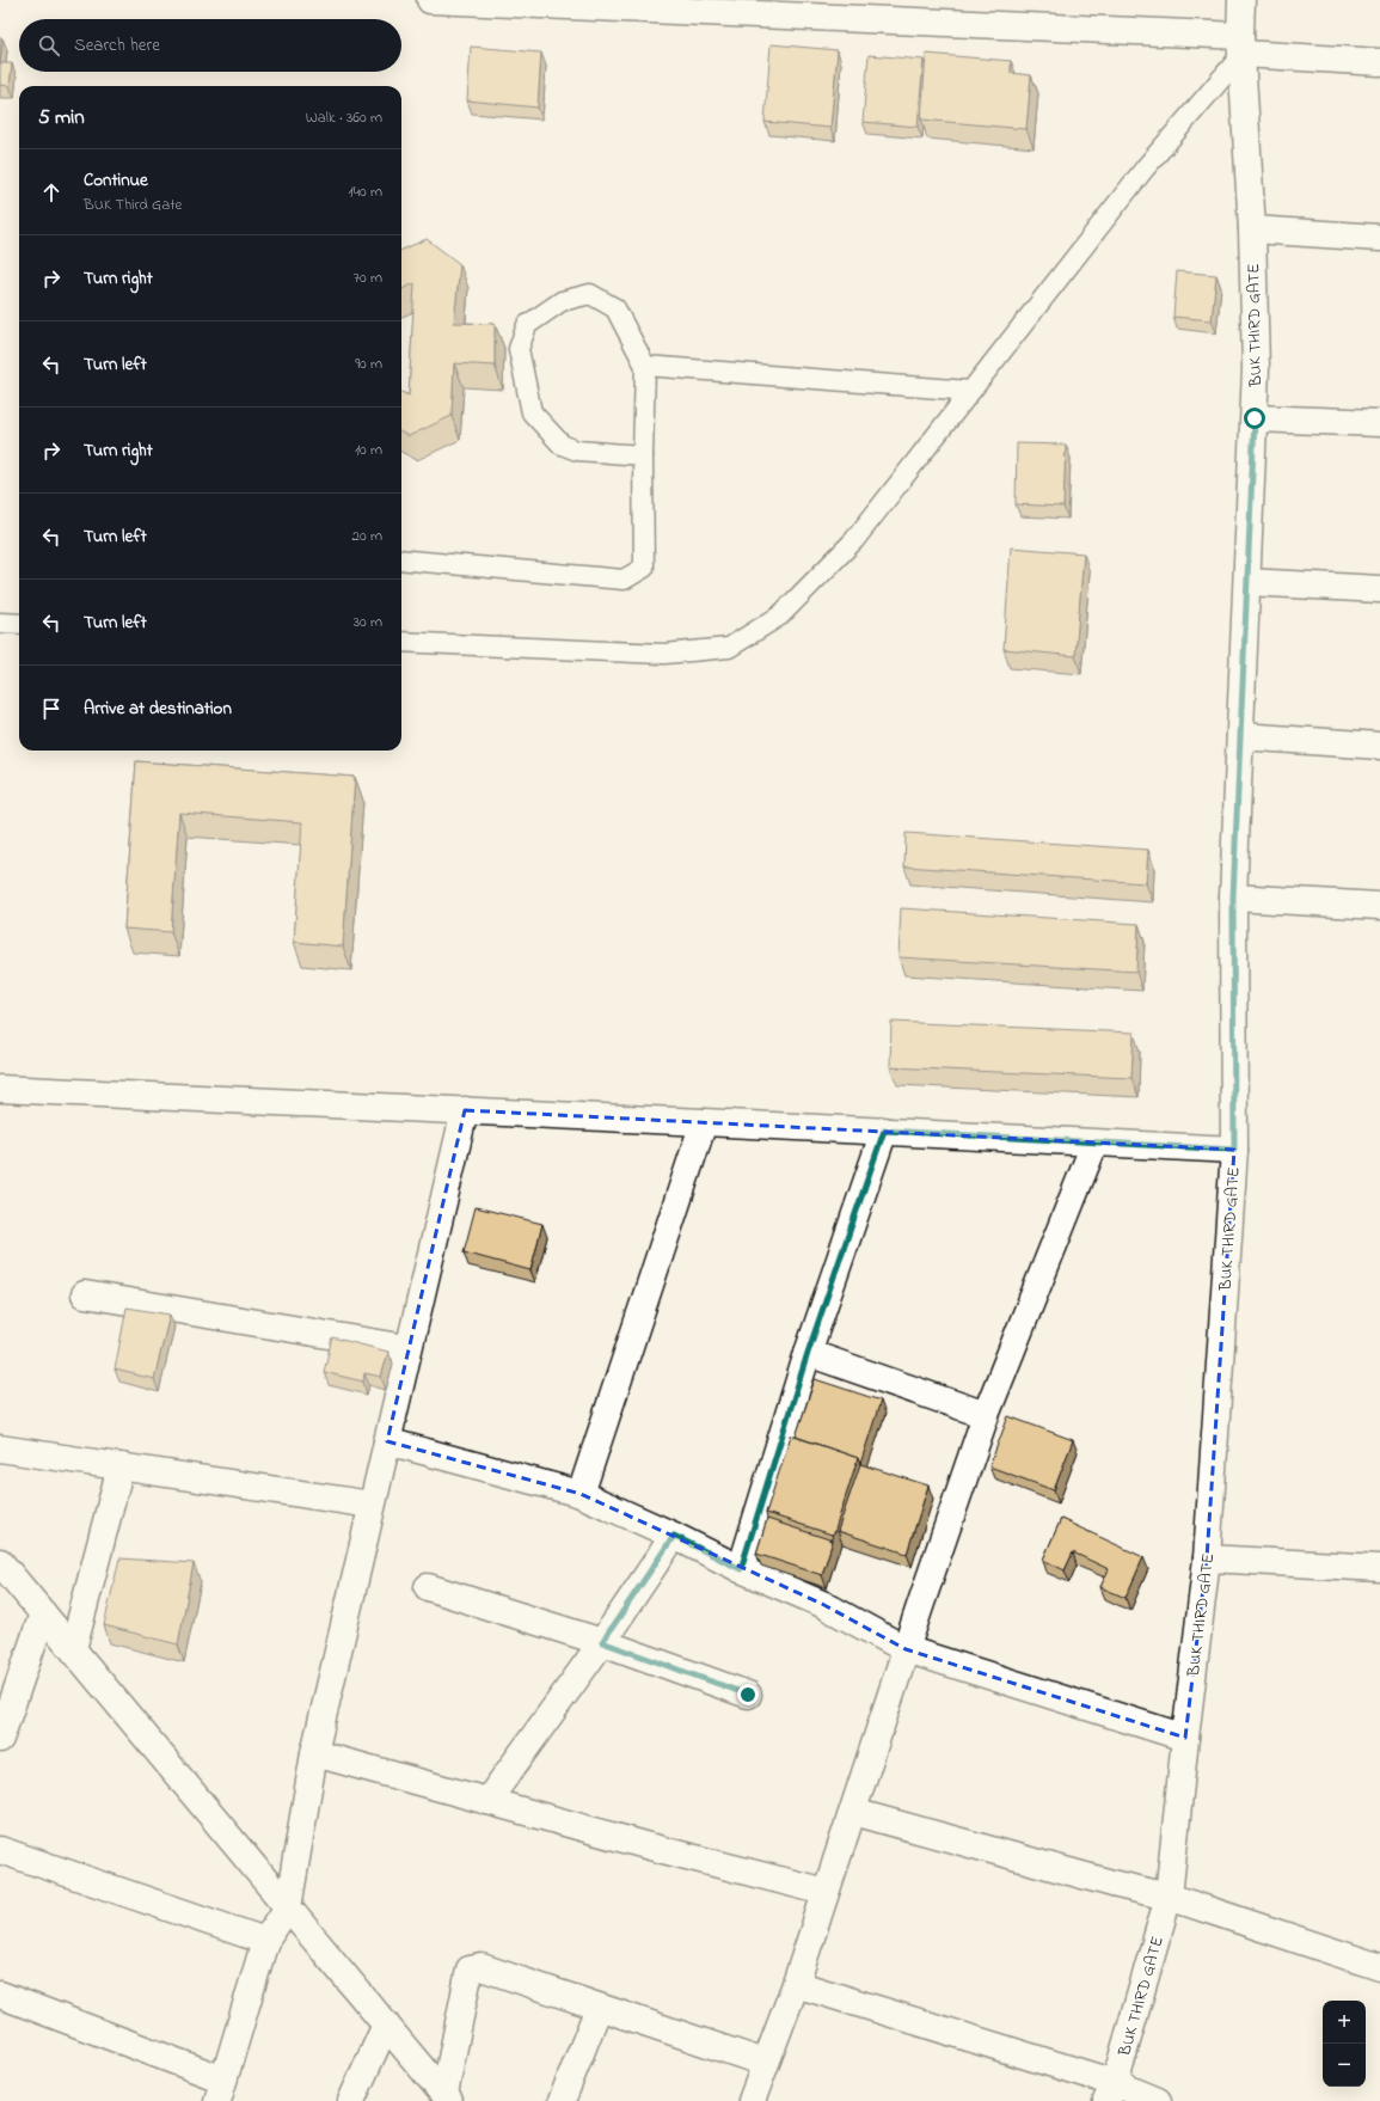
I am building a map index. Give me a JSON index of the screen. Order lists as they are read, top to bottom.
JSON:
{
  "streets": {
    "street": ["BUK THIRD GATE"]
  },
  "page": {
    "search": "Search here",
    "heading": ["5 min", "Walk · 360 m"],
    "list": [
      ["Continue", "BUK Third Gate", "140 m"],
      ["Turn right", "70 m"],
      ["Turn left", "90 m"],
      ["Turn right", "10 m"],
      ["Turn left", "20 m"],
      ["Turn left", "30 m"],
      "Arrive at destination"
    ],
    "map_buttons": ["+", "−"]
  }
}
